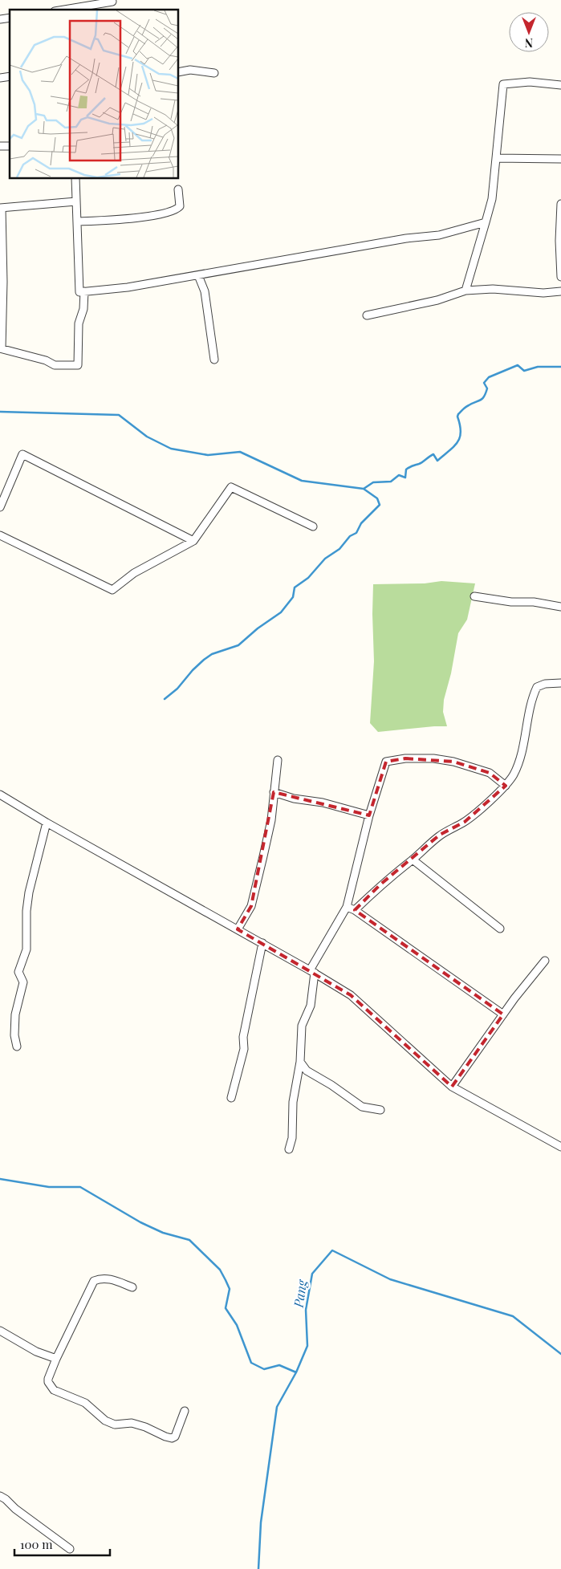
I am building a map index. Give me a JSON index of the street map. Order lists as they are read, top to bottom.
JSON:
{
  "water": ["Pang"],
  "scale_bar": "100 m",
  "north": "bottom"
}
